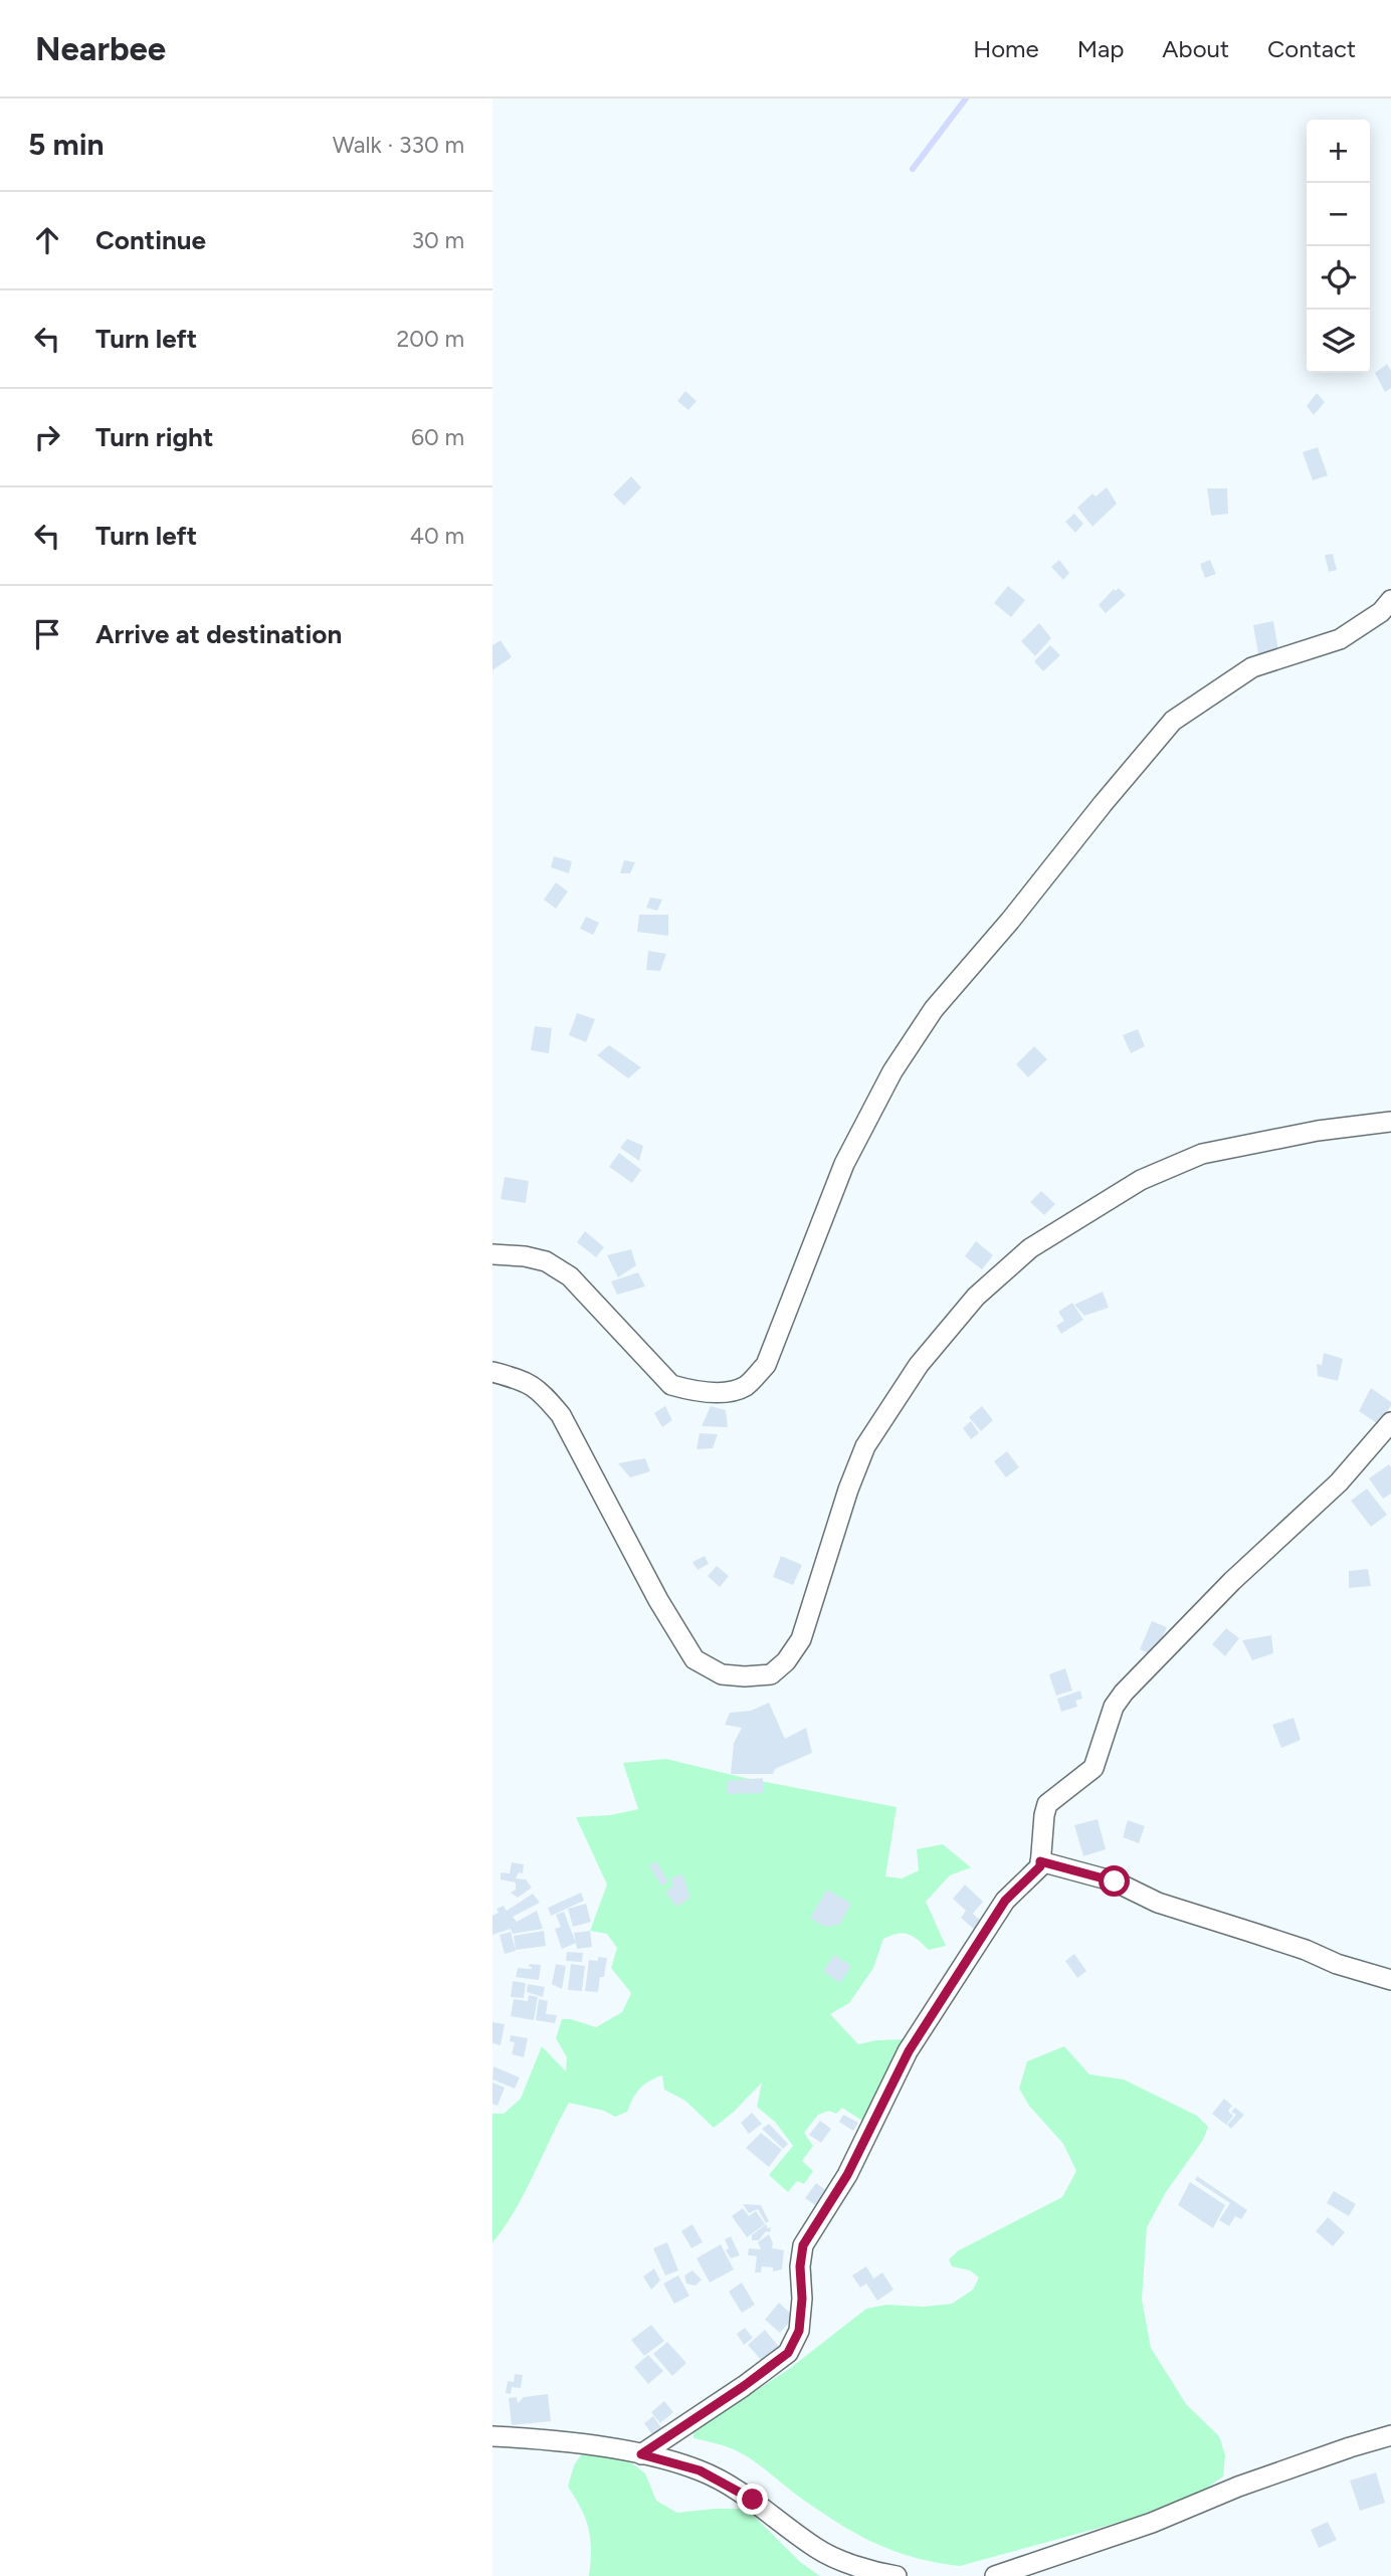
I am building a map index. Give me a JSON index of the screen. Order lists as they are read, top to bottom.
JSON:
{
  "page": {
    "header": "Nearbee",
    "nav": [
      "Home",
      "Map",
      "About",
      "Contact"
    ],
    "heading": ["5 min", "Walk · 330 m"],
    "map_buttons": ["+", "−"],
    "list": [
      ["Continue", "30 m"],
      ["Turn left", "200 m"],
      ["Turn right", "60 m"],
      ["Turn left", "40 m"],
      "Arrive at destination"
    ]
  }
}
